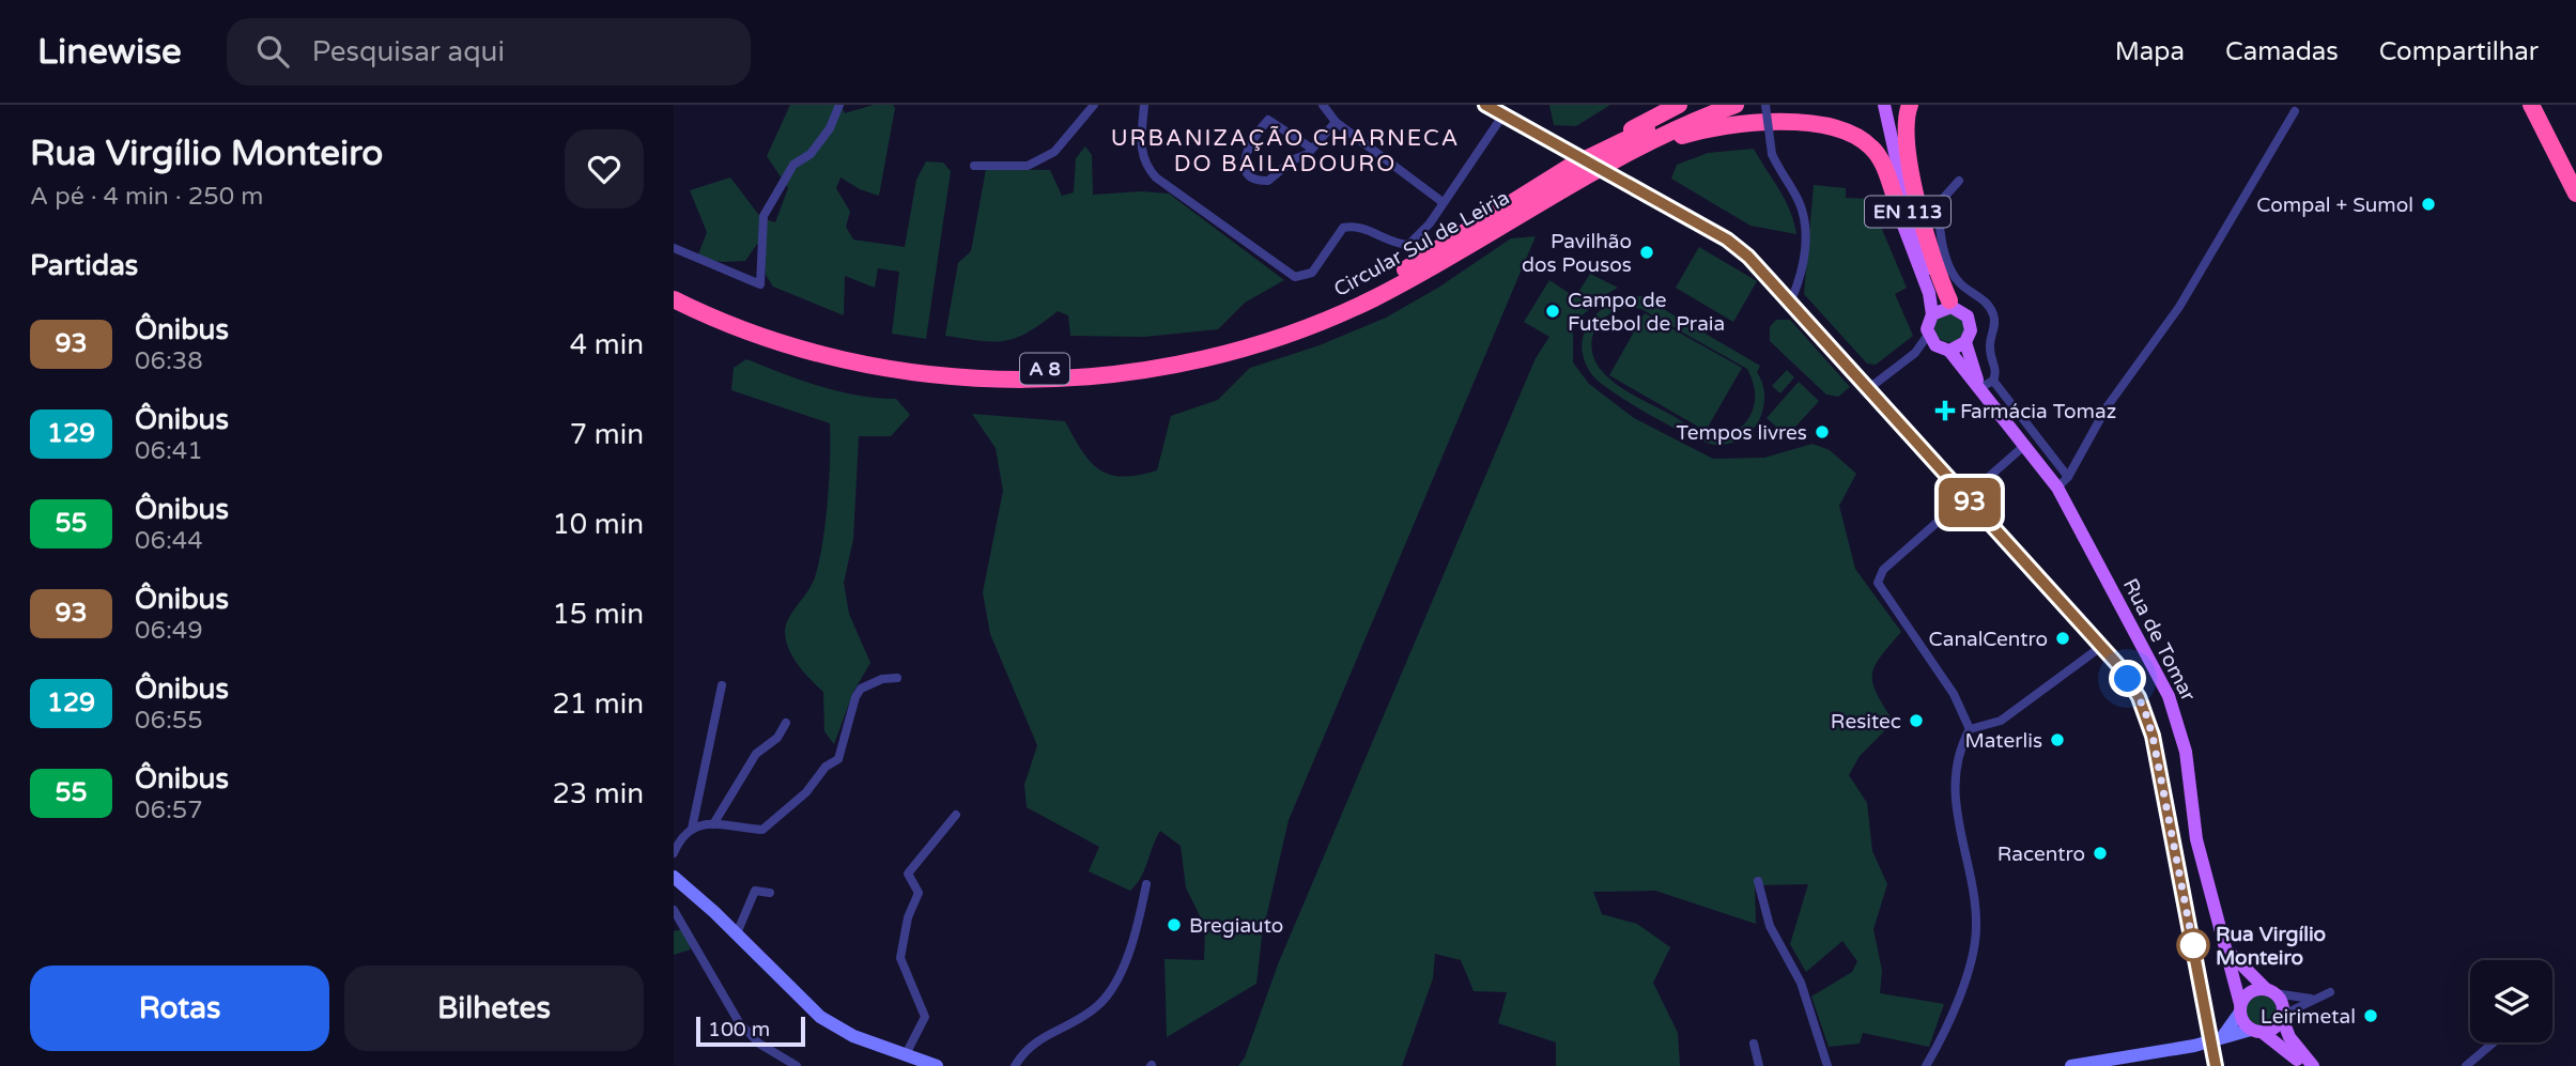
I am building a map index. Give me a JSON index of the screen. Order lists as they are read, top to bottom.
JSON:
{
  "streets": {
    "highway": ["Circular Sul de Leiria", "A 8"],
    "main road": ["EN 113", "Rua de Tomar"]
  },
  "crossings": [
    ["EN 113", "Rua de Tomar"]
  ],
  "districts": ["URBANIZAÇÃO CHARNECA DO BAILADOURO"],
  "places": {
    "other": [
      "Compal + Sumol",
      "Pavilhão dos Pousos",
      "Campo de Futebol de Praia",
      "Tempos livres",
      "CanalCentro",
      "Resitec",
      "Materlis",
      "Racentro",
      "Bregiauto",
      "Rua Virgílio Monteiro",
      "Leirimetal"
    ],
    "health": ["Farmácia Tomaz"]
  },
  "lines": ["bus line 93"],
  "scale_bar": "100 m",
  "page": {
    "header": "Linewise",
    "search": "Pesquisar aqui",
    "nav": ["Mapa", "Camadas", "Compartilhar"],
    "heading": [
      ["Rua Virgílio Monteiro", "A pé · 4 min · 250 m"],
      "Partidas"
    ],
    "on_map": "93",
    "list": [
      {
        "mark": "93",
        "name": "Ônibus",
        "note": "06:38",
        "value": "4 min"
      },
      {
        "mark": "129",
        "name": "Ônibus",
        "note": "06:41",
        "value": "7 min"
      },
      {
        "mark": "55",
        "name": "Ônibus",
        "note": "06:44",
        "value": "10 min"
      },
      {
        "mark": "93",
        "name": "Ônibus",
        "note": "06:49",
        "value": "15 min"
      },
      {
        "mark": "129",
        "name": "Ônibus",
        "note": "06:55",
        "value": "21 min"
      },
      {
        "mark": "55",
        "name": "Ônibus",
        "note": "06:57",
        "value": "23 min"
      }
    ],
    "buttons": ["Rotas", "Bilhetes"],
    "scale": "100 m"
  }
}
